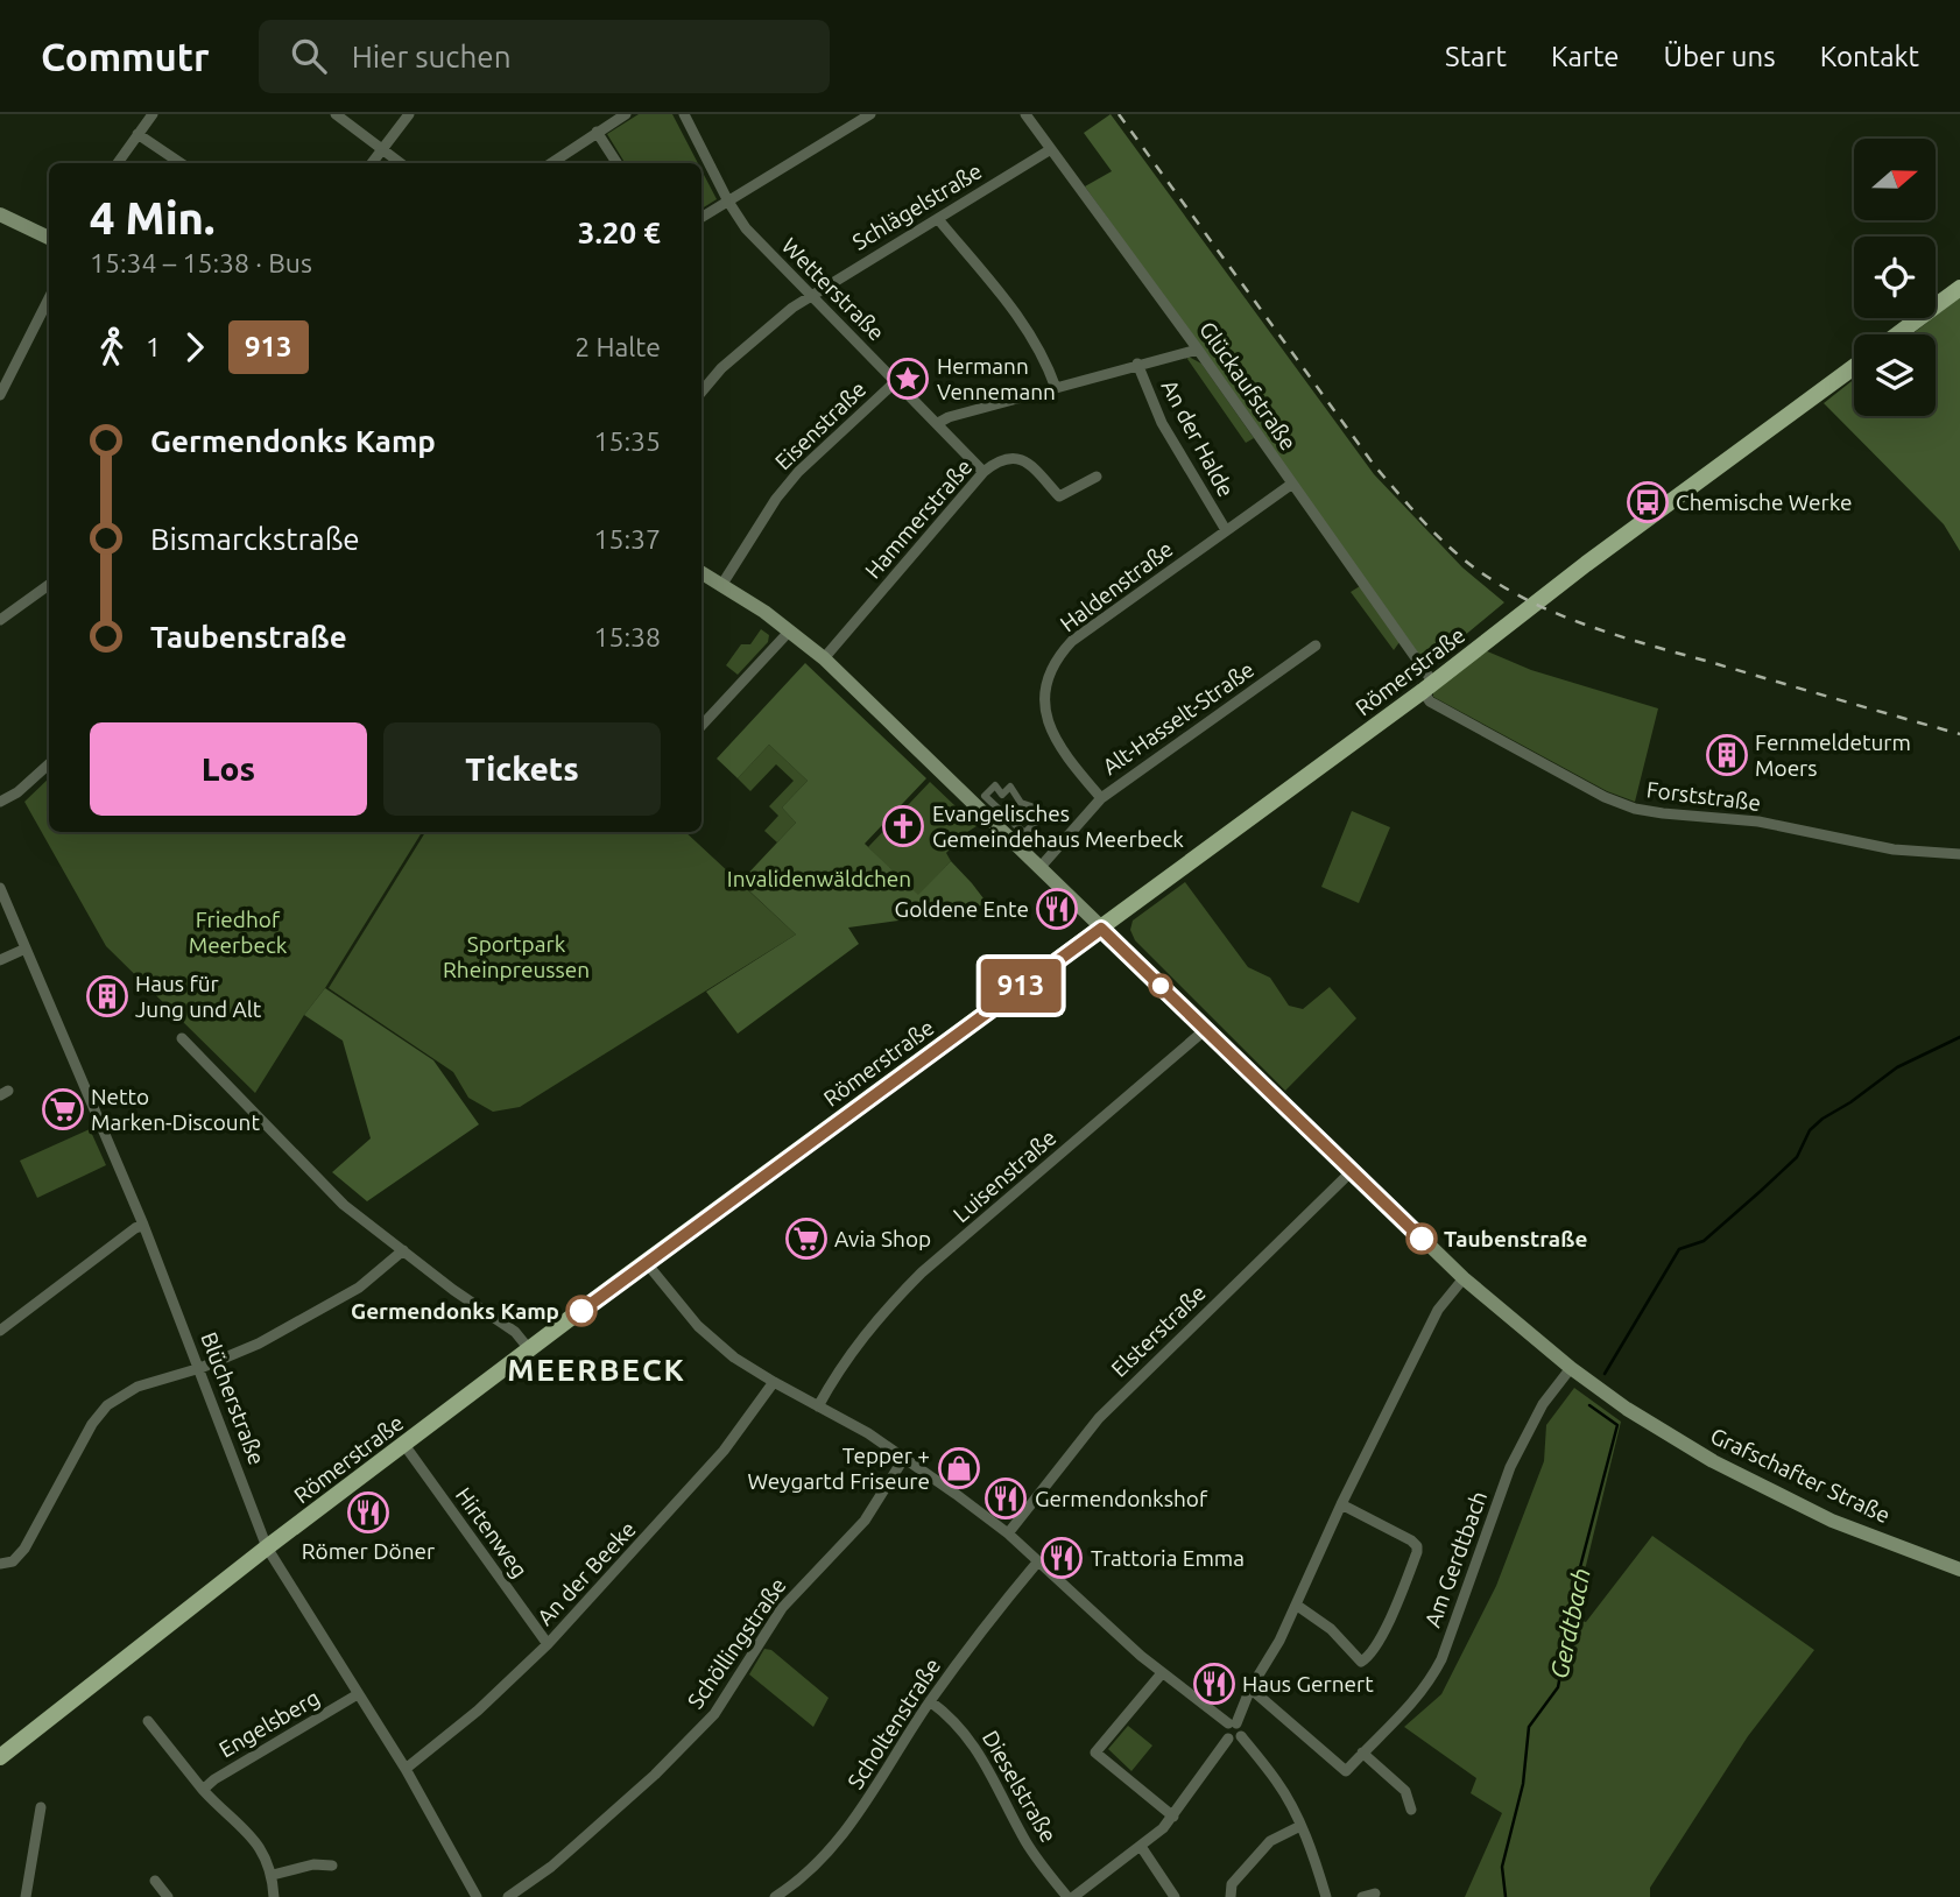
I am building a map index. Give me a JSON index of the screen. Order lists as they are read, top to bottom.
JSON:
{
  "streets": {
    "main road": ["Römerstraße", "Grafschafter Straße"],
    "street": [
      "Schlägelstraße",
      "Wetterstraße",
      "Glückaufstraße",
      "Eisenstraße",
      "An der Halde",
      "Hammerstraße",
      "Haldenstraße",
      "Alt-Hasselt-Straße",
      "Forststraße",
      "Luisenstraße",
      "Elsterstraße",
      "Blücherstraße",
      "Hirtenweg",
      "Am Gerdtbach",
      "An der Beeke",
      "Schöllingstraße",
      "Engelsberg",
      "Scholtenstraße",
      "Dieselstraße"
    ]
  },
  "crossings": [
    ["Schlägelstraße", "Wetterstraße"],
    ["Schlägelstraße", "Glückaufstraße"],
    ["Wetterstraße", "Eisenstraße"],
    ["Wetterstraße", "Hammerstraße"],
    ["Glückaufstraße", "Haldenstraße"],
    ["Glückaufstraße", "Römerstraße"],
    ["Glückaufstraße", "Forststraße"],
    ["Eisenstraße", "Grafschafter Straße"],
    ["An der Halde", "Haldenstraße"],
    ["Hammerstraße", "Grafschafter Straße"],
    ["Haldenstraße", "Alt-Hasselt-Straße"],
    ["Römerstraße", "Forststraße"],
    ["Römerstraße", "Blücherstraße"],
    ["Römerstraße", "Grafschafter Straße"],
    ["Römerstraße", "Hirtenweg"],
    ["Alt-Hasselt-Straße", "Grafschafter Straße"],
    ["Luisenstraße", "Grafschafter Straße"],
    ["Elsterstraße", "Grafschafter Straße"],
    ["Blücherstraße", "An der Beeke"],
    ["Blücherstraße", "Engelsberg"],
    ["Grafschafter Straße", "Am Gerdtbach"],
    ["Hirtenweg", "An der Beeke"],
    ["Scholtenstraße", "Dieselstraße"]
  ],
  "districts": ["MEERBECK"],
  "water": ["Gerdtbach"],
  "parks": ["Invalidenwäldchen", "Friedhof Meerbeck", "Sportpark Rheinpreussen"],
  "places": {
    "place": ["Hermann Vennemann"],
    "bus stop": ["Chemische Werke"],
    "building": ["Fernmeldeturm Moers", "Haus für Jung und Alt"],
    "church": ["Evangelisches Gemeindehaus Meerbeck"],
    "restaurant": [
      "Goldene Ente",
      "Germendonkshof",
      "Römer Döner",
      "Trattoria Emma",
      "Haus Gernert"
    ],
    "supermarket": ["Netto Marken-Discount", "Avia Shop"],
    "other": ["Taubenstraße", "Germendonks Kamp"],
    "shop": ["Tepper + Weygartd Friseure"]
  },
  "lines": ["bus line 913"],
  "north": "right",
  "page": {
    "header": "Commutr",
    "search": "Hier suchen",
    "nav": [
      "Start",
      "Karte",
      "Über uns",
      "Kontakt"
    ],
    "on_map": "913",
    "heading": ["4 Min.", "15:34 – 15:38 · Bus", "3.20 €"],
    "legs": ["1", "913", "2 Halte"],
    "list": [
      {
        "name": "Germendonks Kamp",
        "value": "15:35"
      },
      {
        "name": "Bismarckstraße",
        "value": "15:37"
      },
      {
        "name": "Taubenstraße",
        "value": "15:38"
      }
    ],
    "buttons": ["Los", "Tickets"]
  }
}
